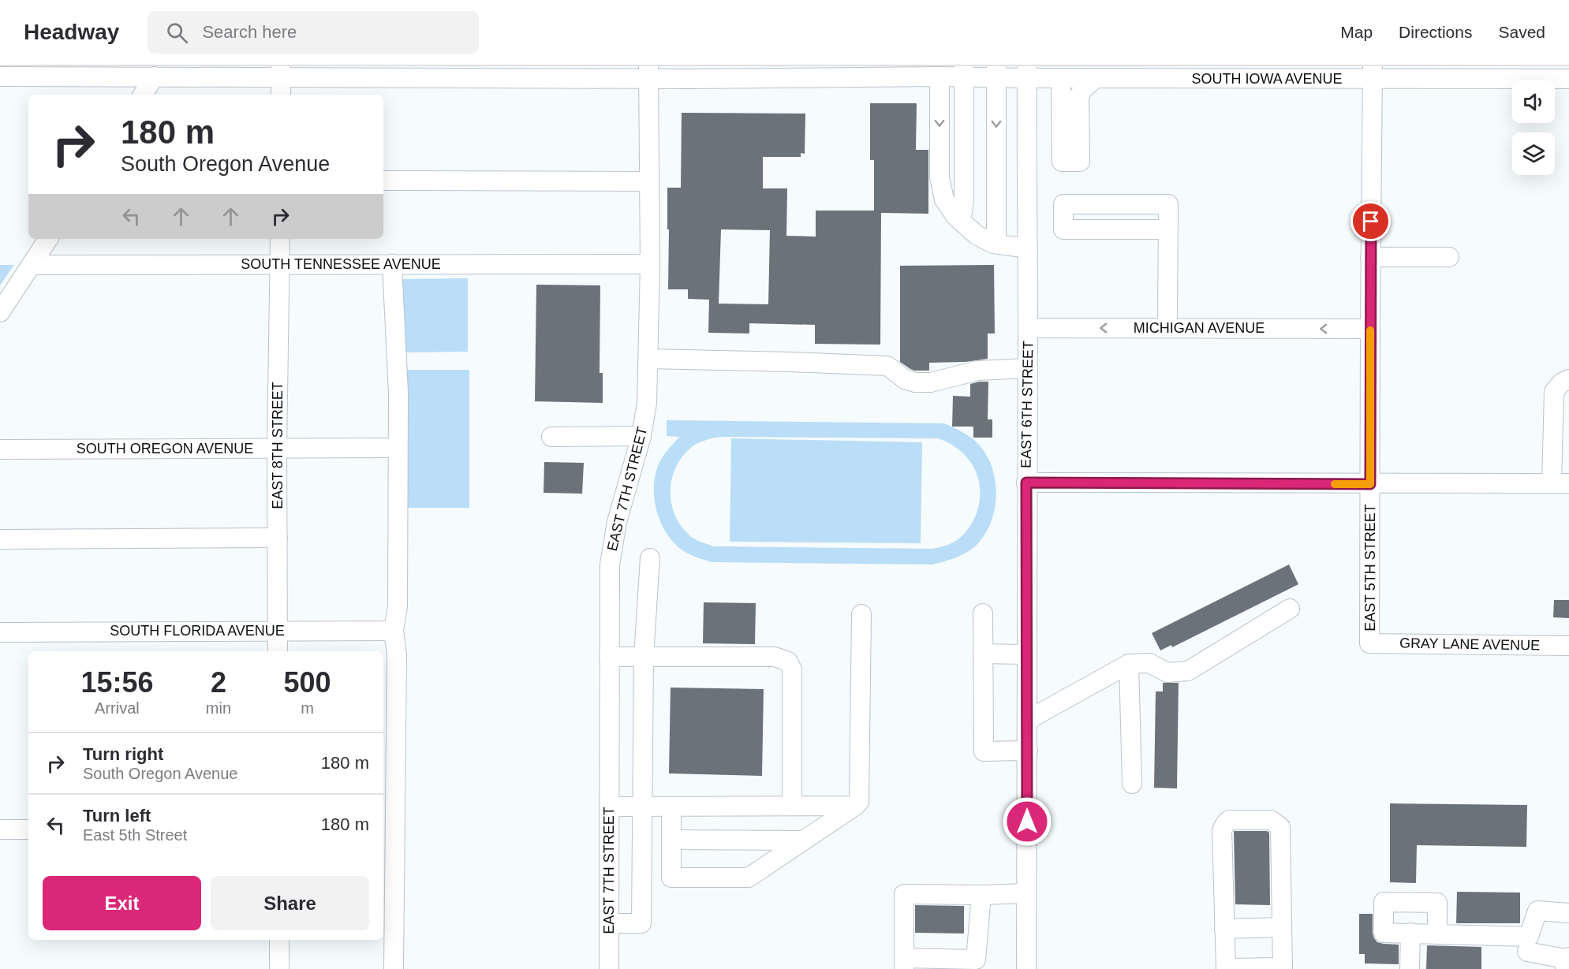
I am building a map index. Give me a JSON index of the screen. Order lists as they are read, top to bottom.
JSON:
{
  "streets": {
    "street": [
      "SOUTH IOWA AVENUE",
      "SOUTH TENNESSEE AVENUE",
      "MICHIGAN AVENUE",
      "EAST 6TH STREET",
      "EAST 8TH STREET",
      "SOUTH OREGON AVENUE",
      "EAST 7TH STREET",
      "EAST 5TH STREET",
      "SOUTH FLORIDA AVENUE",
      "GRAY LANE AVENUE"
    ]
  },
  "crossings": [
    ["SOUTH IOWA AVENUE", "EAST 6TH STREET"],
    ["SOUTH IOWA AVENUE", "EAST 7TH STREET"],
    ["SOUTH IOWA AVENUE", "EAST 5TH STREET"],
    ["SOUTH TENNESSEE AVENUE", "EAST 8TH STREET"],
    ["SOUTH TENNESSEE AVENUE", "EAST 7TH STREET"],
    ["MICHIGAN AVENUE", "EAST 6TH STREET"],
    ["MICHIGAN AVENUE", "EAST 5TH STREET"],
    ["EAST 8TH STREET", "SOUTH OREGON AVENUE"],
    ["EAST 8TH STREET", "SOUTH FLORIDA AVENUE"],
    ["EAST 5TH STREET", "GRAY LANE AVENUE"]
  ],
  "page": {
    "header": "Headway",
    "search": "Search here",
    "nav": ["Map", "Directions", "Saved"],
    "turn": ["180 m", "South Oregon Avenue"],
    "eta": [
      "15:56",
      "Arrival",
      "2",
      "min",
      "500",
      "m"
    ],
    "list": [
      {
        "name": "Turn right",
        "note": "South Oregon Avenue",
        "value": "180 m"
      },
      {
        "name": "Turn left",
        "note": "East 5th Street",
        "value": "180 m"
      }
    ],
    "buttons": ["Exit", "Share"]
  }
}
